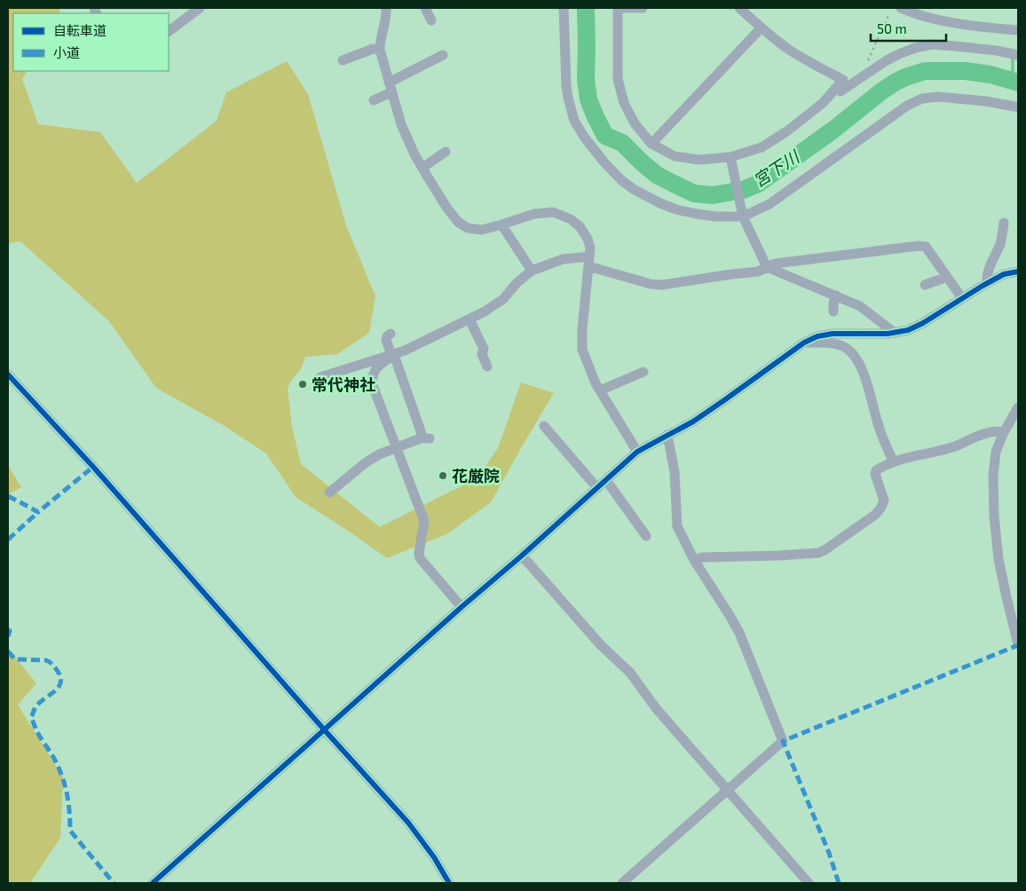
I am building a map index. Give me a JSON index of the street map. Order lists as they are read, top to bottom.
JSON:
{
  "water": ["宮下川"],
  "places": ["常代神社", "花厳院"],
  "legend": ["自転車道", "小道"],
  "scale_bar": "50 m"
}
